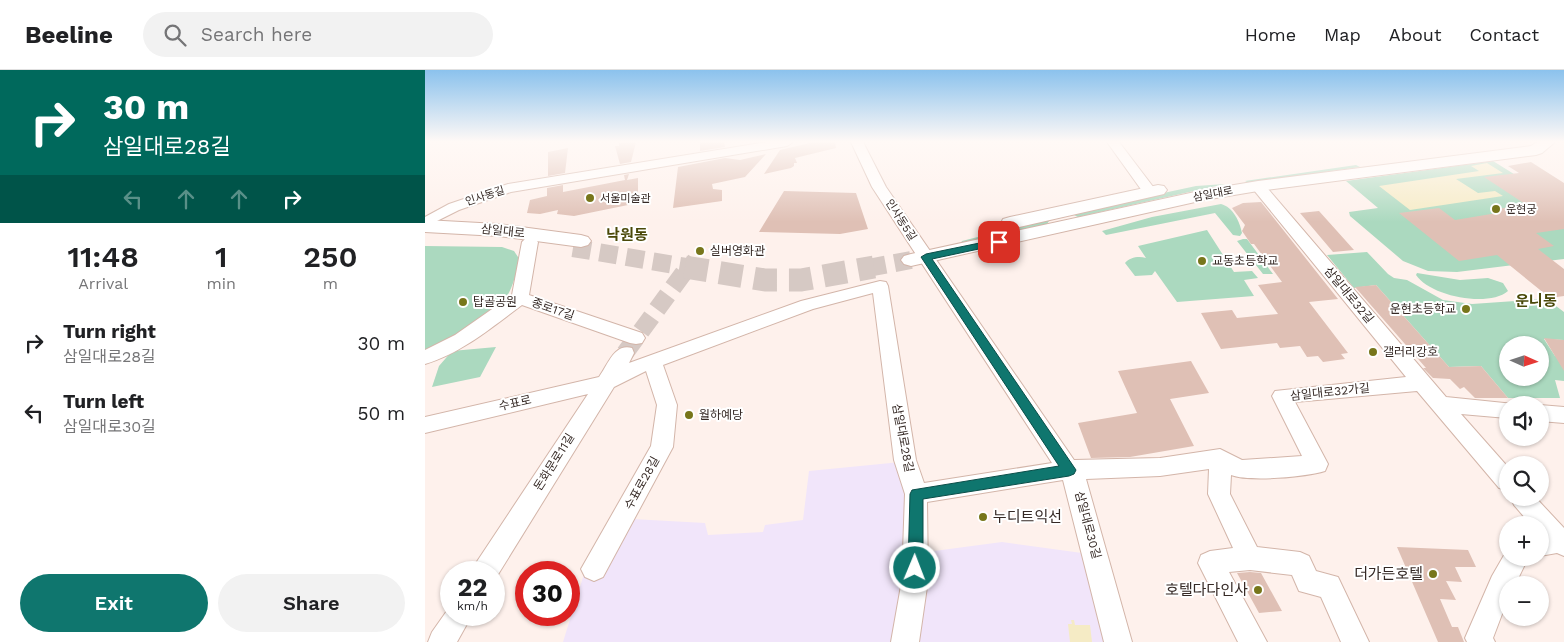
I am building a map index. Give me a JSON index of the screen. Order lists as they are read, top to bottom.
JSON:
{
  "streets": {
    "main road": ["삼일대로"],
    "street": [
      "인사동길",
      "인사동5길",
      "삼일대로32길",
      "종로17길",
      "삼일대로32가길",
      "수표로",
      "삼일대로28길",
      "돈화문로11길",
      "수표로28길",
      "삼일대로30길"
    ]
  },
  "crossings": [
    ["삼일대로", "인사동길"],
    ["삼일대로", "인사동5길"],
    ["삼일대로", "삼일대로32길"],
    ["삼일대로", "종로17길"],
    ["삼일대로", "삼일대로30길"],
    ["인사동5길", "삼일대로30길"],
    ["삼일대로32길", "삼일대로32가길"],
    ["종로17길", "돈화문로11길"],
    ["수표로", "돈화문로11길"],
    ["삼일대로28길", "수표로28길"]
  ],
  "districts": ["낙원동", "운니동"],
  "places": [
    "서울미술관",
    "운현궁",
    "실버영화관",
    "교동초등학교",
    "탑골공원",
    "운현초등학교",
    "갤러리강호",
    "월하예당",
    "누디트익선",
    "더가든호텔",
    "호텔다다인사"
  ],
  "north": "right",
  "page": {
    "header": "Beeline",
    "search": "Search here",
    "nav": [
      "Home",
      "Map",
      "About",
      "Contact"
    ],
    "turn": ["30 m", "삼일대로28길"],
    "eta": [
      "11:48",
      "Arrival",
      "1",
      "min",
      "250",
      "m"
    ],
    "list": [
      {
        "name": "Turn right",
        "note": "삼일대로28길",
        "value": "30 m"
      },
      {
        "name": "Turn left",
        "note": "삼일대로30길",
        "value": "50 m"
      }
    ],
    "map_buttons": ["+", "−"],
    "speed": "22 km/h",
    "limit": "30",
    "buttons": ["Exit", "Share"]
  }
}
